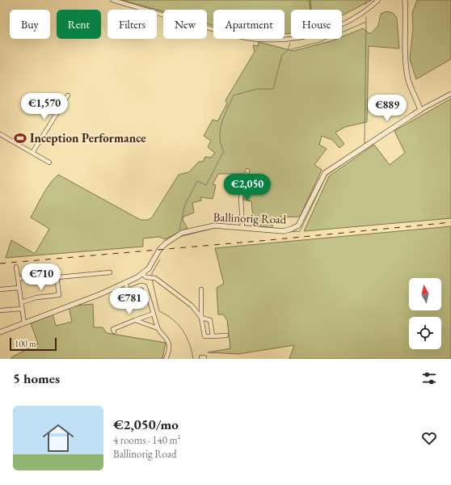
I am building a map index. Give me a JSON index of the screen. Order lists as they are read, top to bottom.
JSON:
{
  "streets": {
    "street": ["Ballinorig Road"]
  },
  "places": {
    "sports": ["Inception Performance"]
  },
  "scale_bar": "100 m",
  "north": "top",
  "page": {
    "chip": [
      "Buy",
      "Rent",
      "Filters",
      "New",
      "Apartment",
      "House"
    ],
    "price": [
      "€1,570",
      "€889",
      "€2,050",
      "€710",
      "€781"
    ],
    "scale": "100 m",
    "heading": "5 homes",
    "list": [
      {
        "name": "€2,050/mo",
        "note": "4 rooms · 140 m² · Ballinorig Road"
      }
    ]
  }
}
